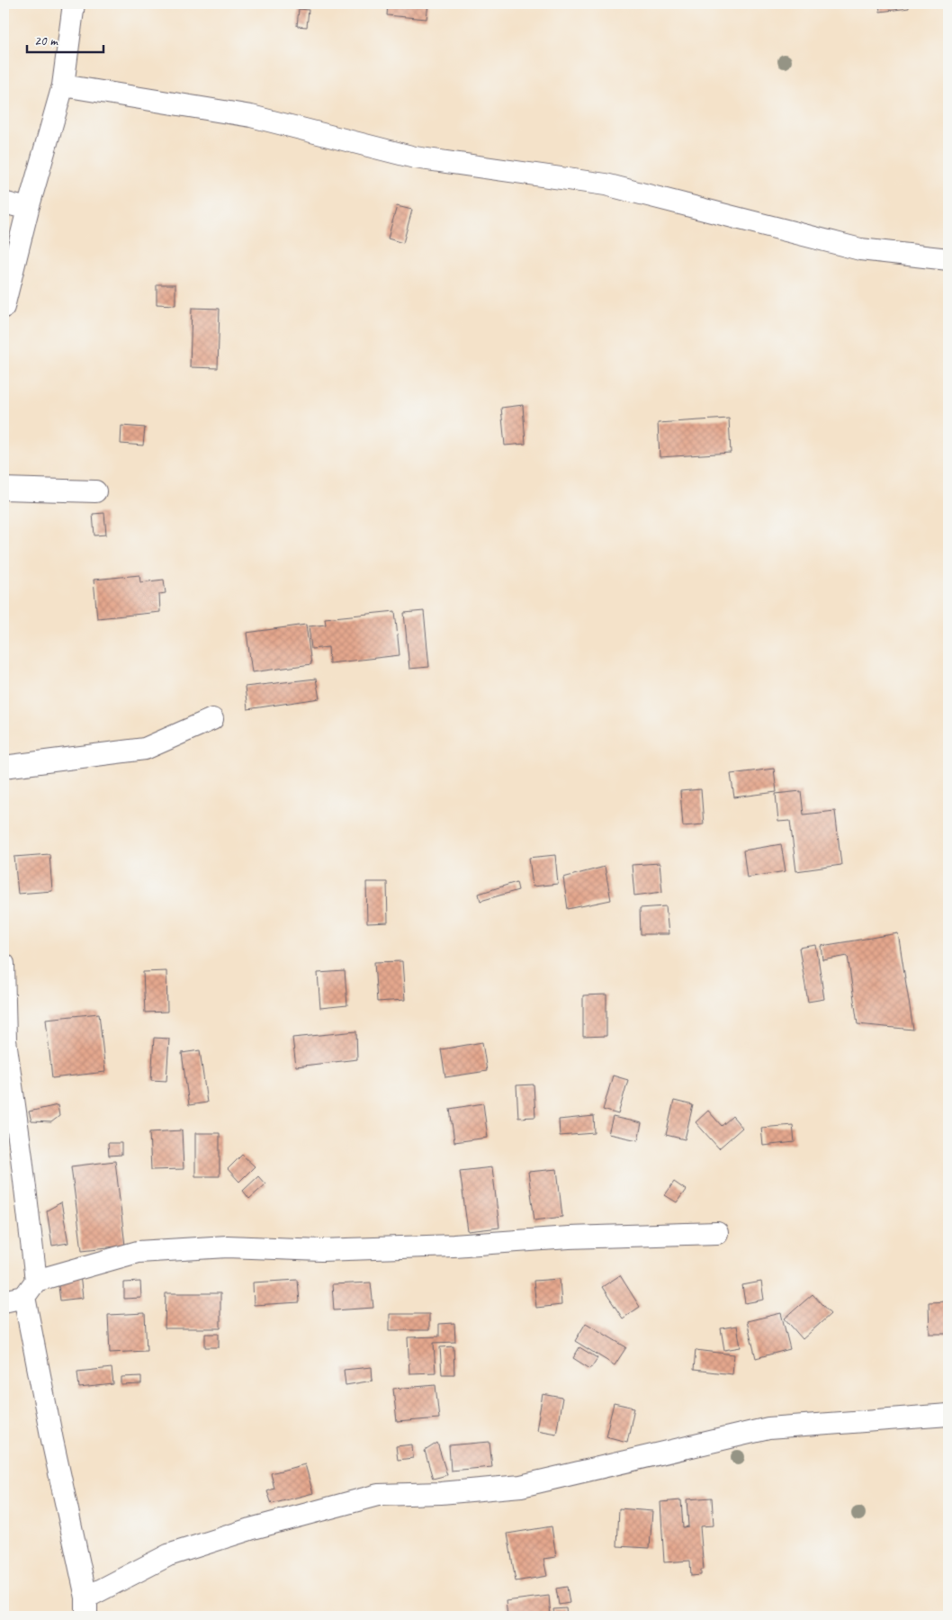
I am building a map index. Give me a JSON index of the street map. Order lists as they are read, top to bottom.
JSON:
{
  "scale_bar": "20 m"
}
